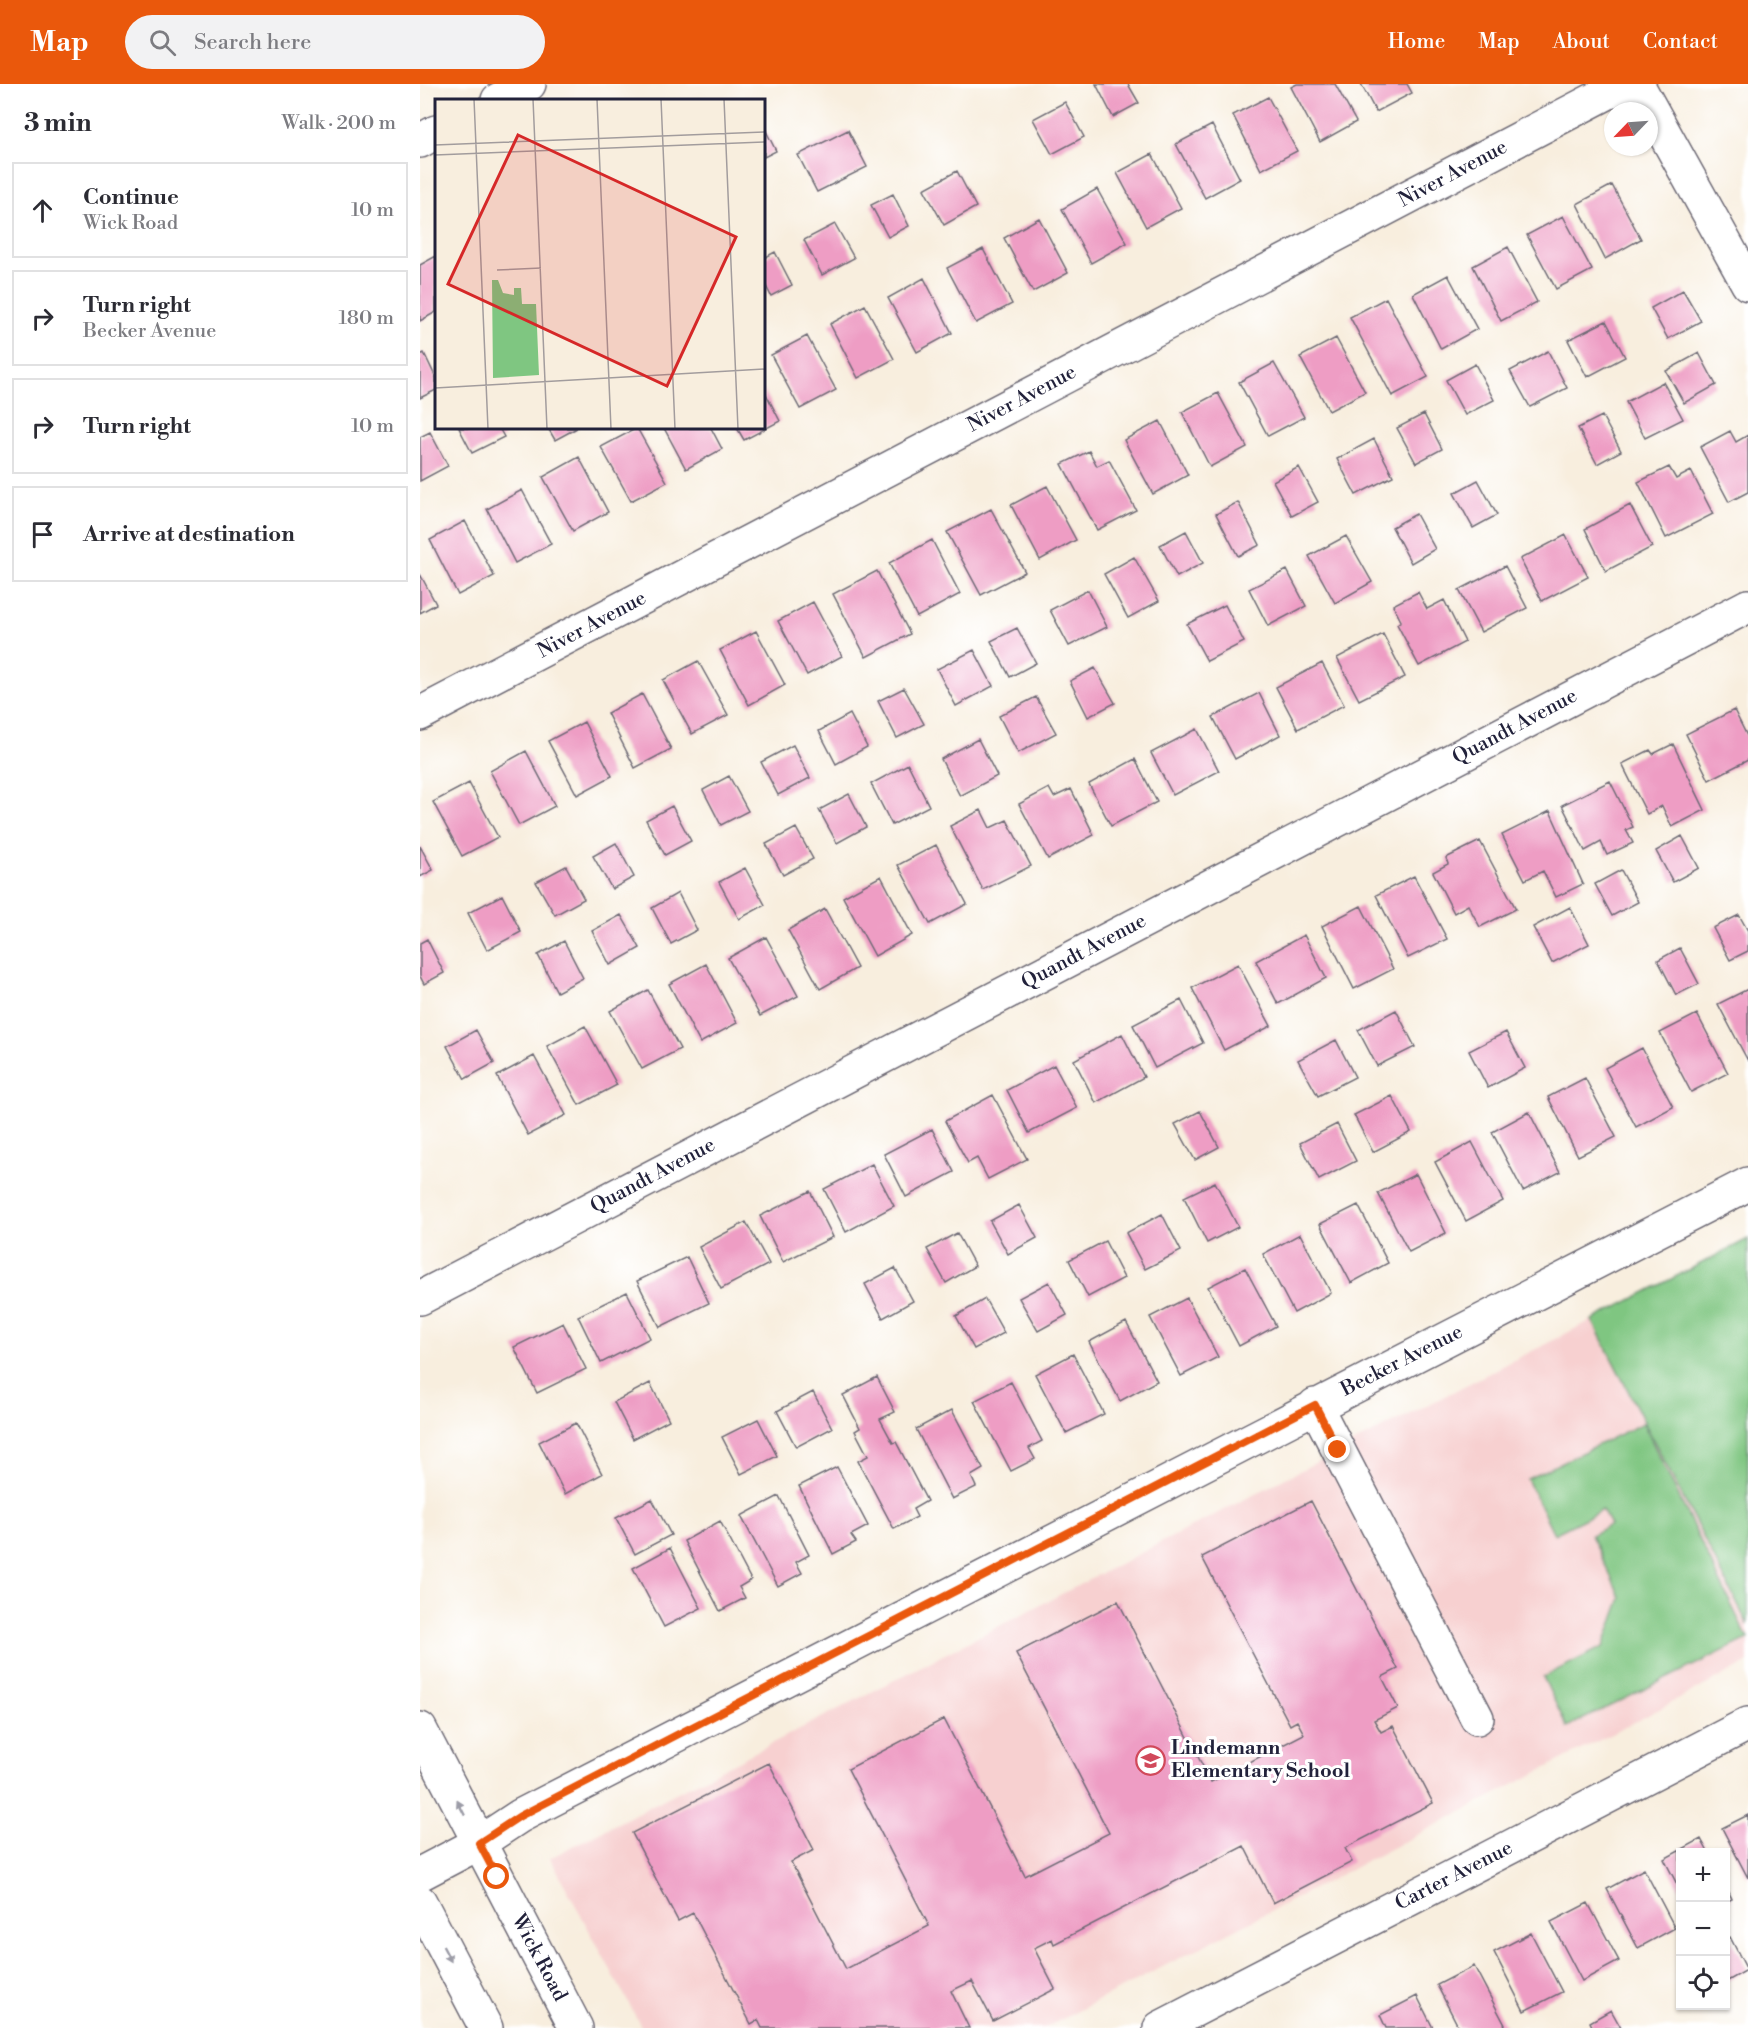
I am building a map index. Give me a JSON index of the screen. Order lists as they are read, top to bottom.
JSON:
{
  "streets": {
    "street": [
      "Niver Avenue",
      "Quandt Avenue",
      "Becker Avenue",
      "Carter Avenue",
      "Wick Road"
    ]
  },
  "crossings": [
    ["Becker Avenue", "Wick Road"]
  ],
  "one_way": ["Wick Road"],
  "places": {
    "school or university": ["Lindemann Elementary School"]
  },
  "north": "bottom left",
  "page": {
    "header": "Map",
    "search": "Search here",
    "nav": [
      "Home",
      "Map",
      "About",
      "Contact"
    ],
    "heading": ["3 min", "Walk · 200 m"],
    "list": [
      ["Continue", "Wick Road", "10 m"],
      ["Turn right", "Becker Avenue", "180 m"],
      ["Turn right", "10 m"],
      "Arrive at destination"
    ],
    "map_buttons": ["+", "−"]
  }
}
